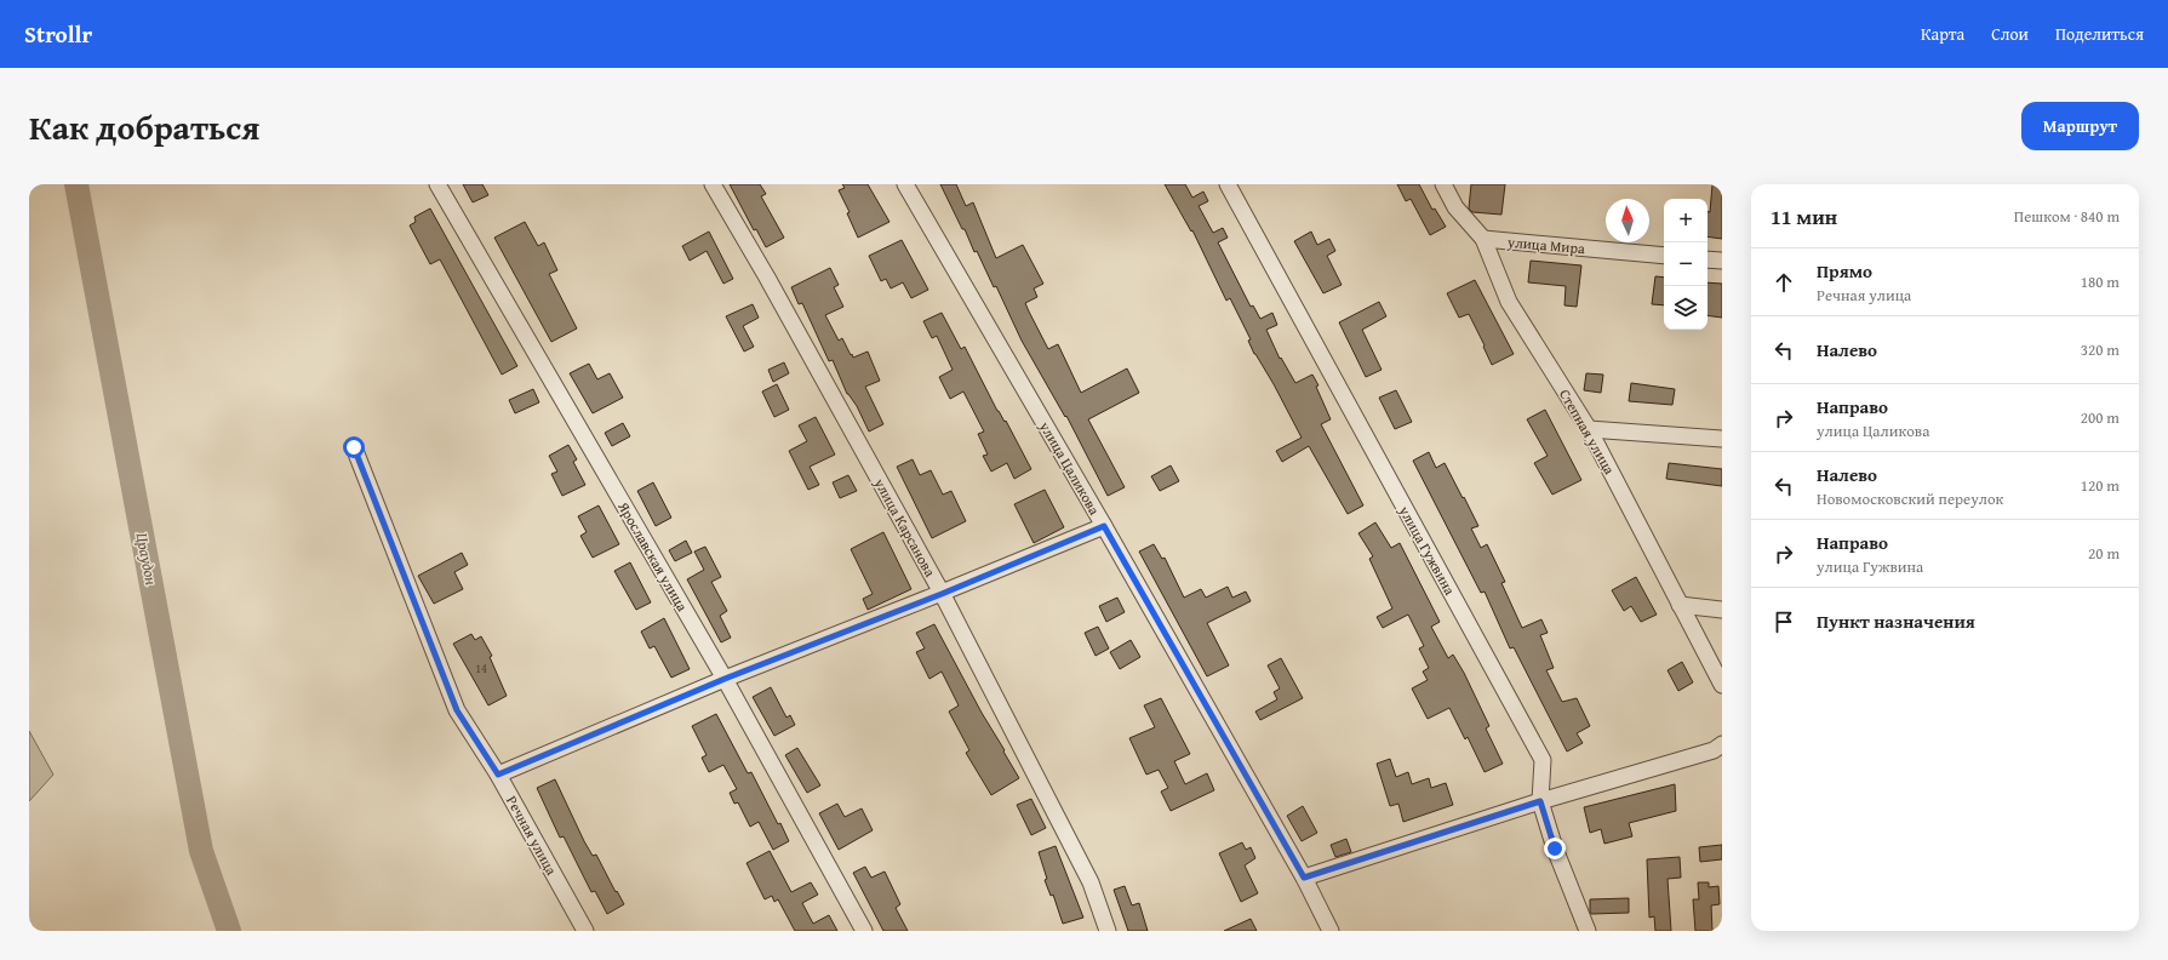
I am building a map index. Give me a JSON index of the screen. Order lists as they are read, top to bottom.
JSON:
{
  "streets": {
    "street": [
      "улица Мира",
      "Степная улица",
      "улица Цаликова",
      "улица Карсанова",
      "улица Гужвина",
      "Ярославская улица",
      "Речная улица"
    ]
  },
  "crossings": [
    ["улица Мира", "Степная улица"]
  ],
  "water": ["Цраудон"],
  "house_numbers": ["14"],
  "north": "top",
  "page": {
    "header": "Strollr",
    "nav": ["Карта", "Слои", "Поделиться"],
    "title": "Как добраться",
    "buttons": "Маршрут",
    "heading": ["11 мин", "Пешком · 840 m"],
    "map_buttons": ["+", "−"],
    "list": [
      ["Прямо", "Речная улица", "180 m"],
      ["Налево", "320 m"],
      ["Направо", "улица Цаликова", "200 m"],
      ["Налево", "Новомосковский переулок", "120 m"],
      ["Направо", "улица Гужвина", "20 m"],
      "Пункт назначения"
    ]
  }
}
